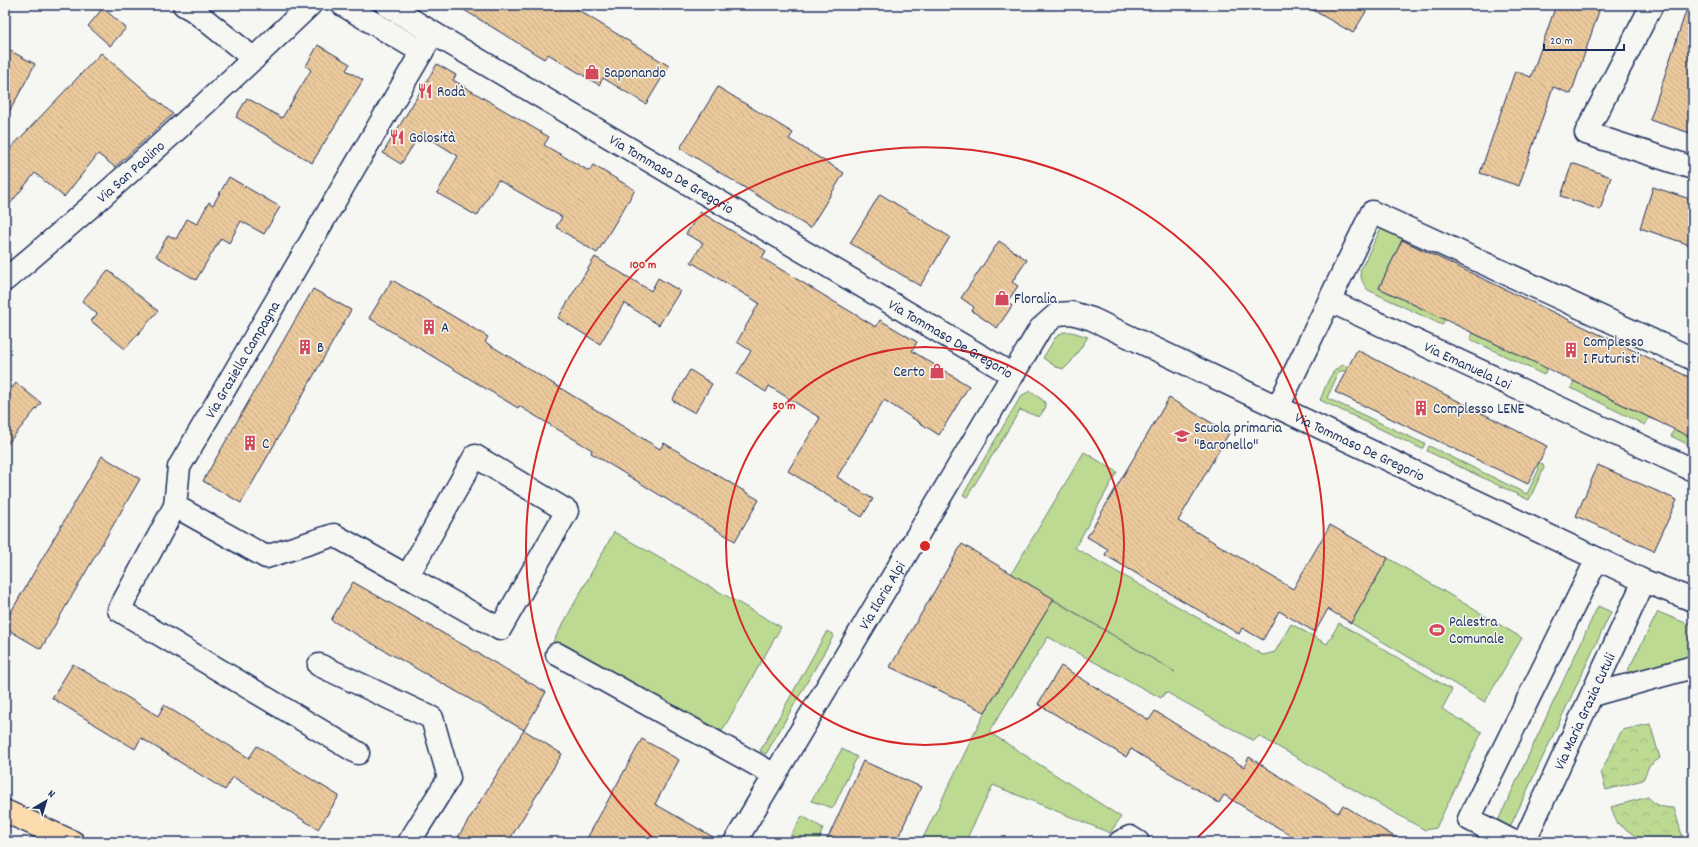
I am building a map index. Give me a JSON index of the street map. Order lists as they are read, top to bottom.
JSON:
{
  "streets": {
    "street": [
      "Via San Paolino",
      "Via Tommaso De Gregorio",
      "Via Graziella Campagna",
      "Via Emanuela Loi",
      "Via Ilaria Alpi",
      "Via Maria Grazia Cutuli"
    ]
  },
  "crossings": [
    ["Via Tommaso De Gregorio", "Via Graziella Campagna"],
    ["Via Tommaso De Gregorio", "Via Ilaria Alpi"],
    ["Via Tommaso De Gregorio", "Via Maria Grazia Cutuli"]
  ],
  "places": {
    "shop": ["Saponando", "Floralia", "Certo"],
    "restaurant": ["Rodà", "Golosità"],
    "building": [
      "A",
      "B",
      "Complesso I Futuristi",
      "Complesso LENE",
      "C"
    ],
    "school or university": ["Scuola primaria \"Baronello\""],
    "sports": ["Palestra Comunale"]
  },
  "scale_bar": "20 m",
  "north": "top right",
  "rings": ["100 m", "50 m"]
}
